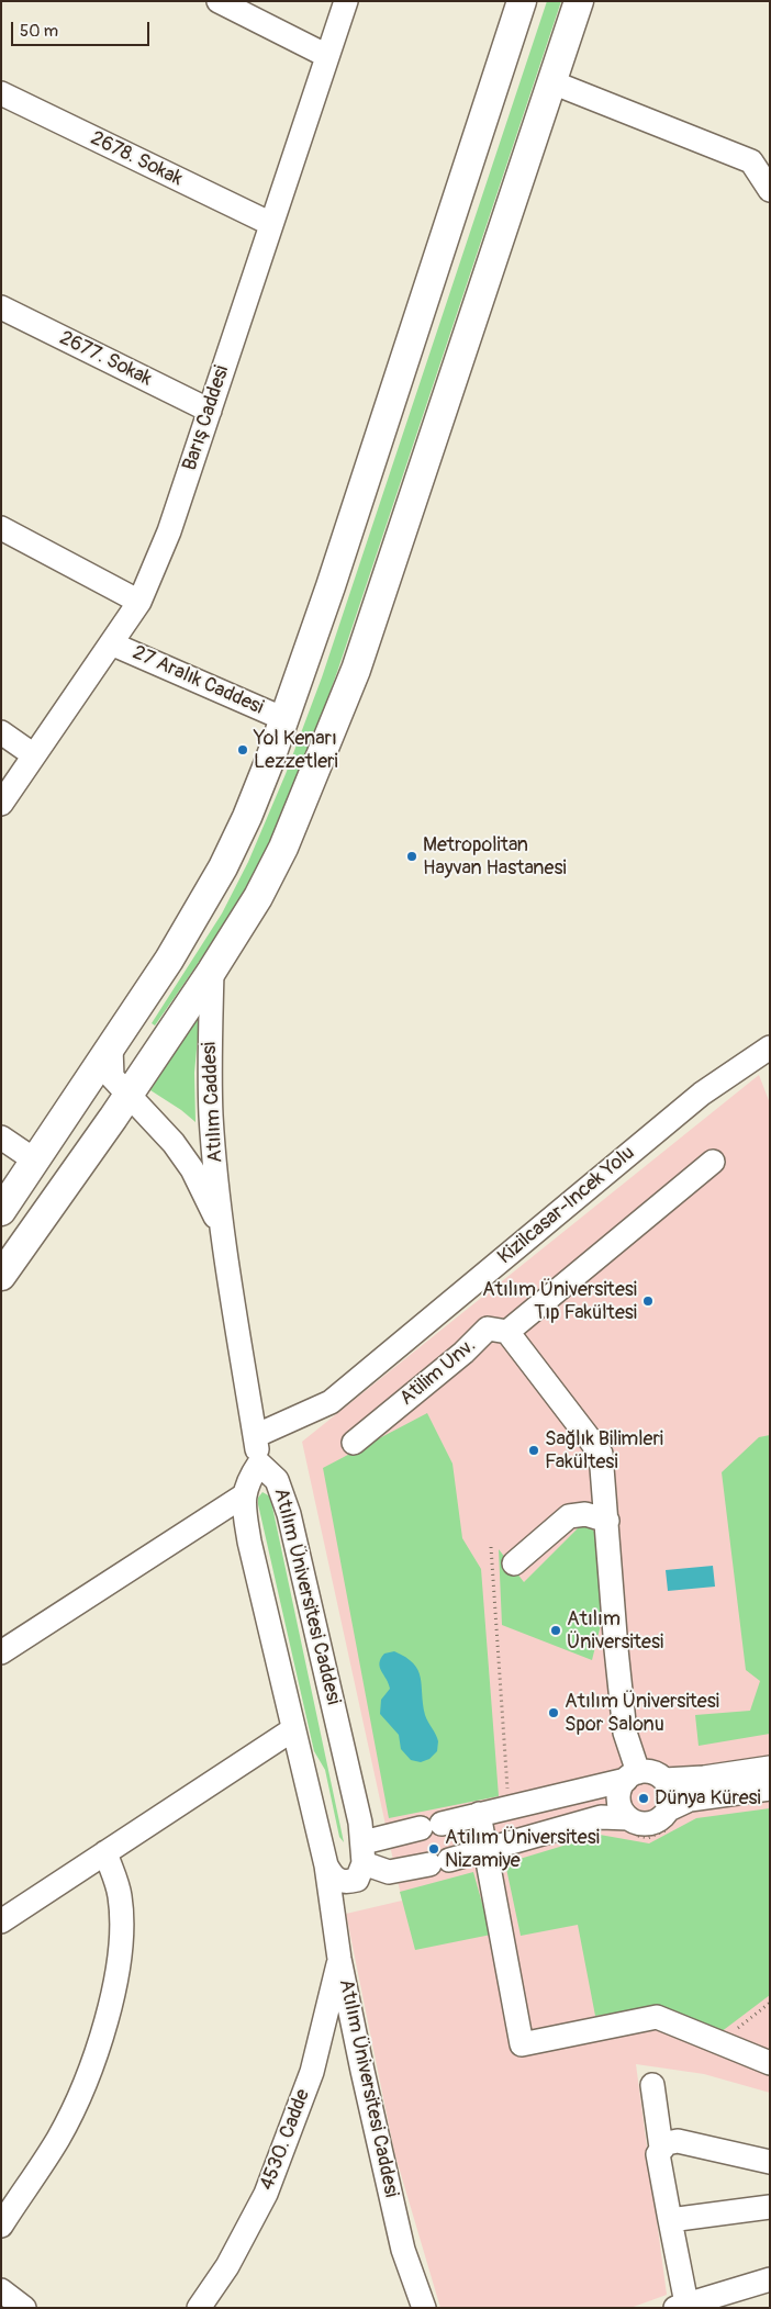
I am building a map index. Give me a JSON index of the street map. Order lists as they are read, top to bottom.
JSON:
{
  "streets": {
    "street": [
      "2678. Sokak",
      "2677. Sokak",
      "Barış Caddesi",
      "27 Aralık Caddesi",
      "Atılım Caddesi",
      "Kizilcasar-Incek Yolu",
      "Atilim Unv.",
      "Atılım Üniversitesi Caddesi",
      "4530. Cadde"
    ]
  },
  "crossings": [
    ["2678. Sokak", "Barış Caddesi"],
    ["2677. Sokak", "Barış Caddesi"],
    ["Barış Caddesi", "27 Aralık Caddesi"],
    ["Atılım Caddesi", "Kizilcasar-Incek Yolu"],
    ["Atılım Caddesi", "Atılım Üniversitesi Caddesi"],
    ["Atılım Üniversitesi Caddesi", "4530. Cadde"]
  ],
  "places": [
    "Yol Kenarı Lezzetleri",
    "Metropolitan Hayvan Hastanesi",
    "Atılım Üniversitesi Tıp Fakültesi",
    "Sağlık Bilimleri Fakültesi",
    "Atılım Üniversitesi",
    "Atılım Üniversitesi Spor Salonu",
    "Dünya Küresi",
    "Atılım Üniversitesi Nizamiye"
  ],
  "scale_bar": "50 m"
}
